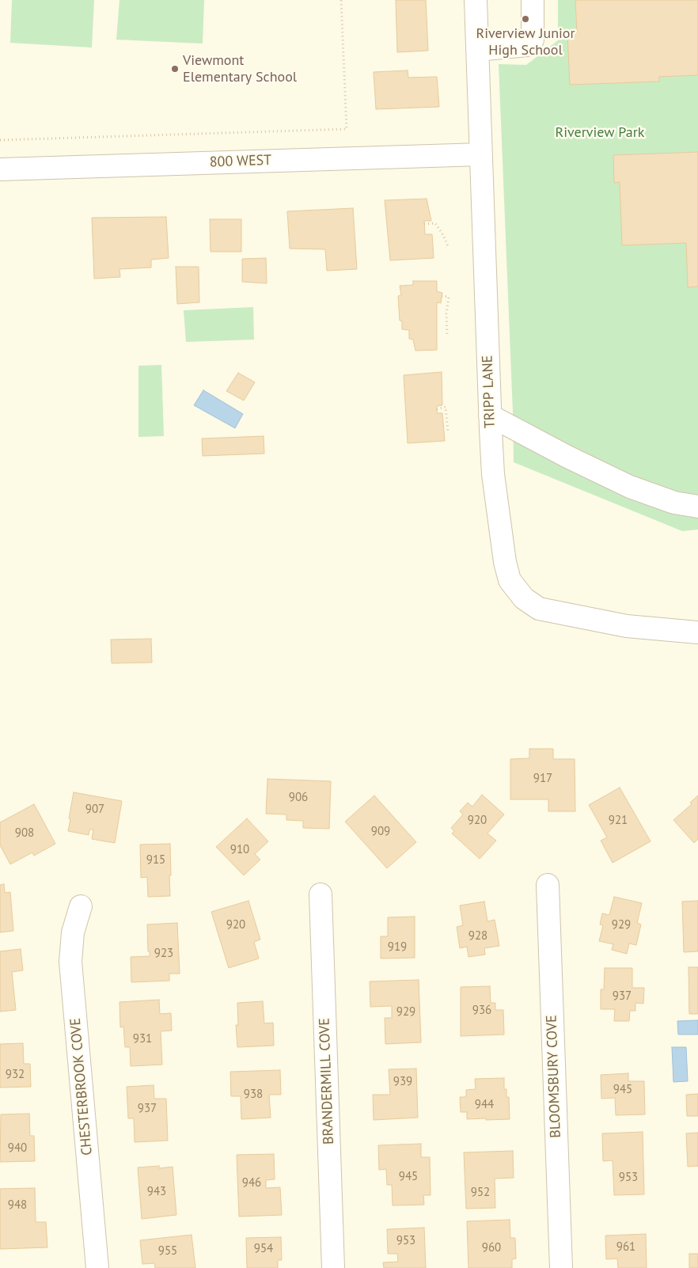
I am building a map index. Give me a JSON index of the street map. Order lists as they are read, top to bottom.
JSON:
{
  "streets": {
    "street": [
      "800 WEST",
      "TRIPP LANE",
      "BLOOMSBURY COVE",
      "BRANDERMILL COVE",
      "CHESTERBROOK COVE"
    ]
  },
  "crossings": [
    ["800 WEST", "TRIPP LANE"]
  ],
  "parks": ["Riverview Park"],
  "places": ["Riverview Junior High School", "Viewmont Elementary School"],
  "house_numbers": [
    "917",
    "906",
    "907",
    "920",
    "921",
    "909",
    "908",
    "910",
    "915",
    "920",
    "929",
    "928",
    "919",
    "923",
    "937",
    "936",
    "929",
    "931",
    "932",
    "939",
    "945",
    "938",
    "944",
    "937",
    "940",
    "945",
    "953",
    "946",
    "943",
    "952",
    "948",
    "953",
    "961",
    "960",
    "954",
    "955"
  ]
}
